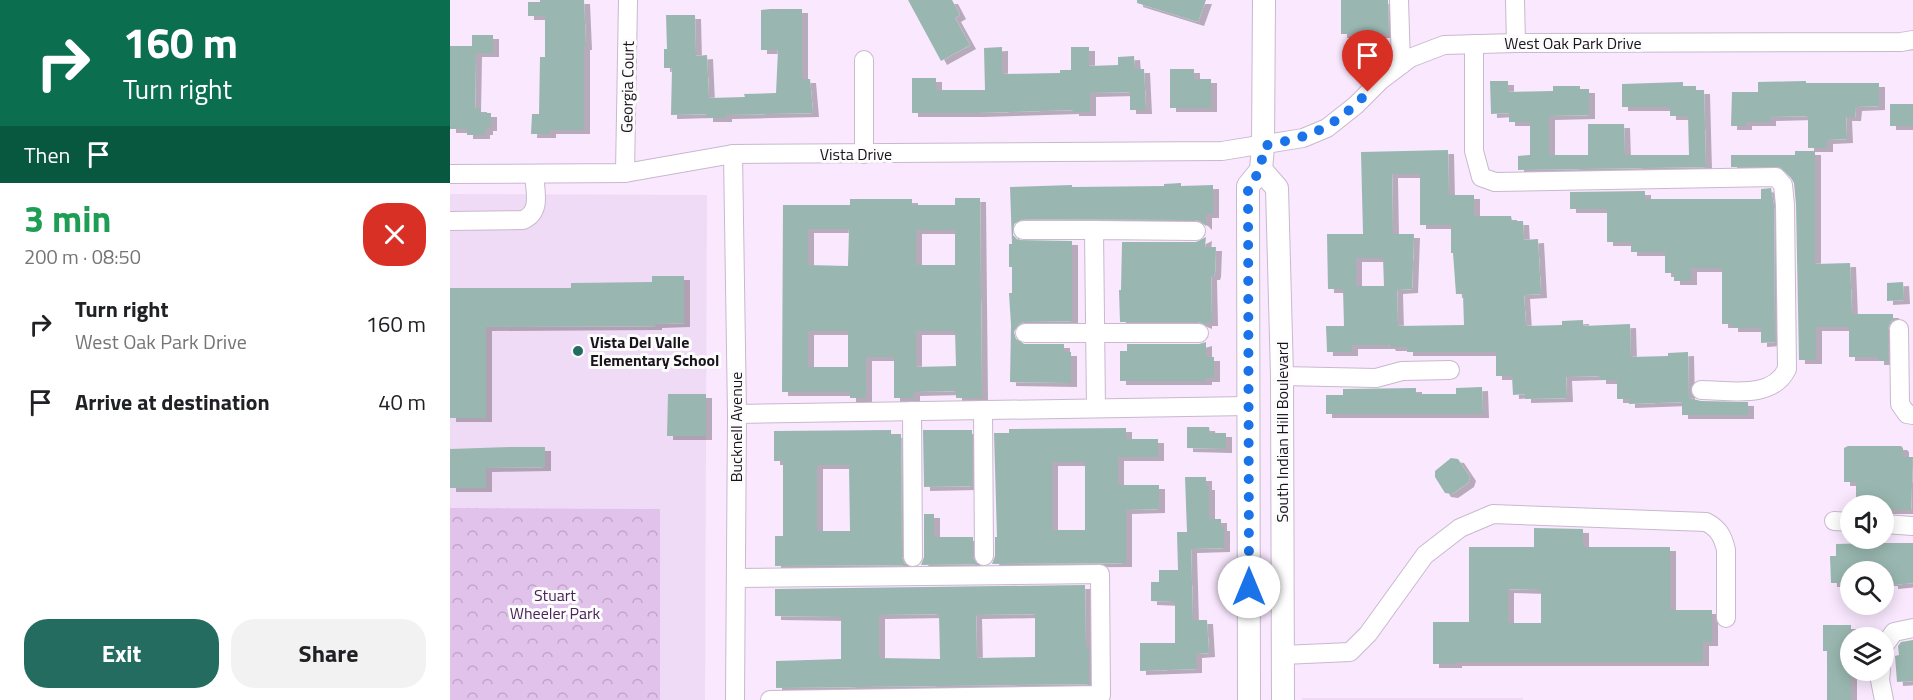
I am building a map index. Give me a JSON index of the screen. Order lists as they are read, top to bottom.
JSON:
{
  "streets": {
    "main road": ["South Indian Hill Boulevard"],
    "street": [
      "West Oak Park Drive",
      "Georgia Court",
      "Vista Drive",
      "Bucknell Avenue"
    ]
  },
  "crossings": [
    ["West Oak Park Drive", "Vista Drive"],
    ["West Oak Park Drive", "South Indian Hill Boulevard"],
    ["Georgia Court", "Vista Drive"],
    ["Vista Drive", "Bucknell Avenue"],
    ["Vista Drive", "South Indian Hill Boulevard"]
  ],
  "parks": ["Stuart Wheeler Park"],
  "places": ["Vista Del Valle Elementary School"],
  "page": {
    "turn": ["160 m", "Turn right"],
    "then": "Then",
    "heading": ["3 min", "200 m · 08:50"],
    "list": [
      {
        "name": "Turn right",
        "note": "West Oak Park Drive",
        "value": "160 m"
      },
      {
        "name": "Arrive at destination",
        "value": "40 m"
      }
    ],
    "buttons": ["Exit", "Share"]
  }
}
